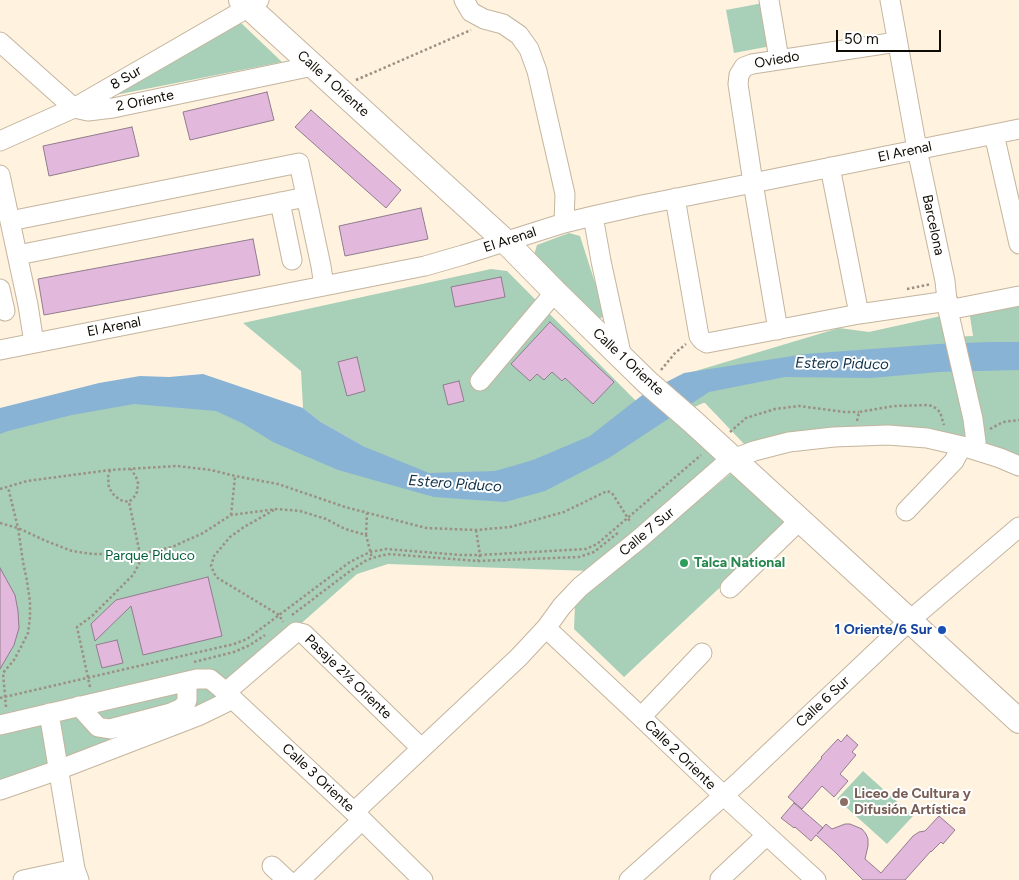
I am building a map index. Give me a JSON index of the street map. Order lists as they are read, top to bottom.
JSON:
{
  "streets": {
    "main road": ["Calle 1 Oriente"],
    "street": [
      "Oviedo",
      "8 Sur",
      "2 Oriente",
      "El Arenal",
      "Barcelona",
      "Calle 7 Sur",
      "Pasaje 2½ Oriente",
      "Calle 6 Sur",
      "Calle 2 Oriente",
      "Calle 3 Oriente"
    ]
  },
  "crossings": [
    ["Oviedo", "El Arenal"],
    ["Oviedo", "Barcelona"],
    ["8 Sur", "Calle 1 Oriente"],
    ["8 Sur", "2 Oriente"],
    ["Calle 1 Oriente", "2 Oriente"],
    ["Calle 1 Oriente", "El Arenal"],
    ["Calle 1 Oriente", "Calle 7 Sur"],
    ["Calle 1 Oriente", "Calle 6 Sur"],
    ["El Arenal", "Barcelona"],
    ["Barcelona", "Calle 7 Sur"],
    ["Calle 7 Sur", "Pasaje 2½ Oriente"],
    ["Calle 7 Sur", "Calle 2 Oriente"],
    ["Calle 7 Sur", "Calle 3 Oriente"],
    ["Pasaje 2½ Oriente", "Calle 3 Oriente"],
    ["Calle 6 Sur", "Calle 2 Oriente"]
  ],
  "water": ["Estero Piduco"],
  "parks": ["Parque Piduco"],
  "places": ["Talca National", "1 Oriente/6 Sur", "Liceo de Cultura y Difusión Artística"],
  "scale_bar": "50 m"
}
